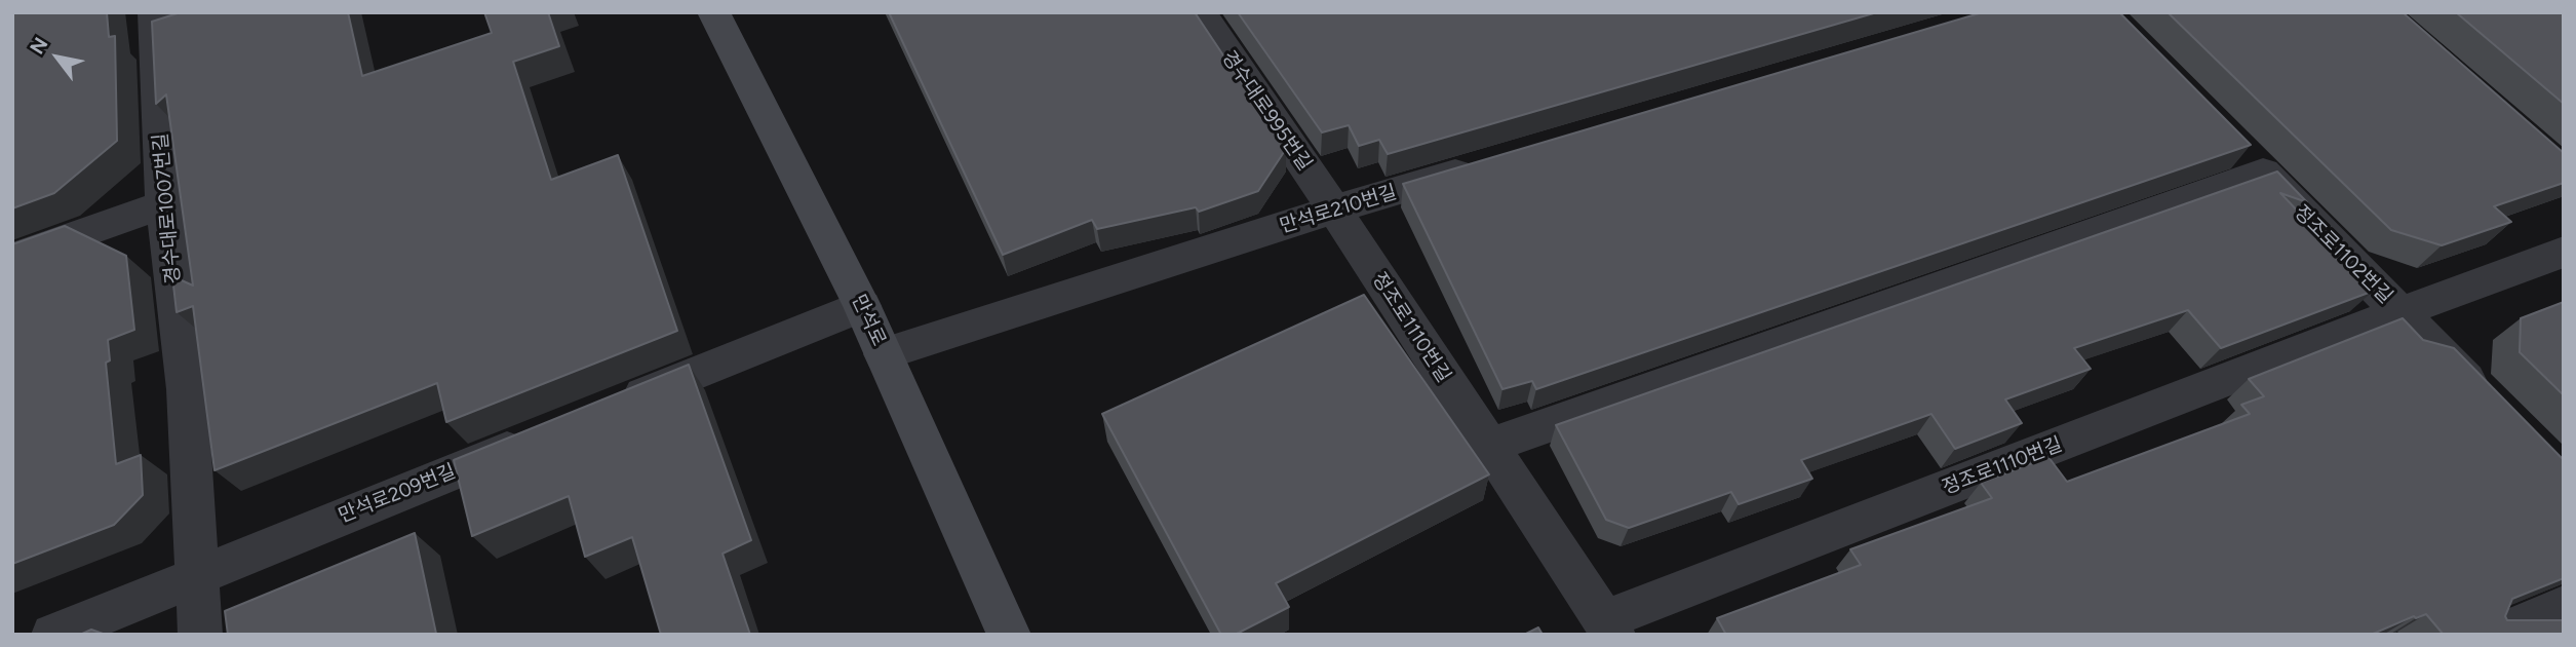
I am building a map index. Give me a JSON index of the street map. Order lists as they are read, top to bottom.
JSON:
{
  "streets": {
    "main road": ["만석로"],
    "street": [
      "경수대로995번길",
      "경수대로1007번길",
      "만석로210번길",
      "정조로1102번길",
      "정조로1110번길",
      "만석로209번길"
    ]
  },
  "crossings": [
    ["경수대로995번길", "만석로210번길"],
    ["경수대로995번길", "정조로1110번길"],
    ["경수대로1007번길", "만석로209번길"],
    ["만석로210번길", "만석로"],
    ["만석로210번길", "정조로1110번길"],
    ["정조로1102번길", "정조로1110번길"]
  ],
  "north": "top left"
}
